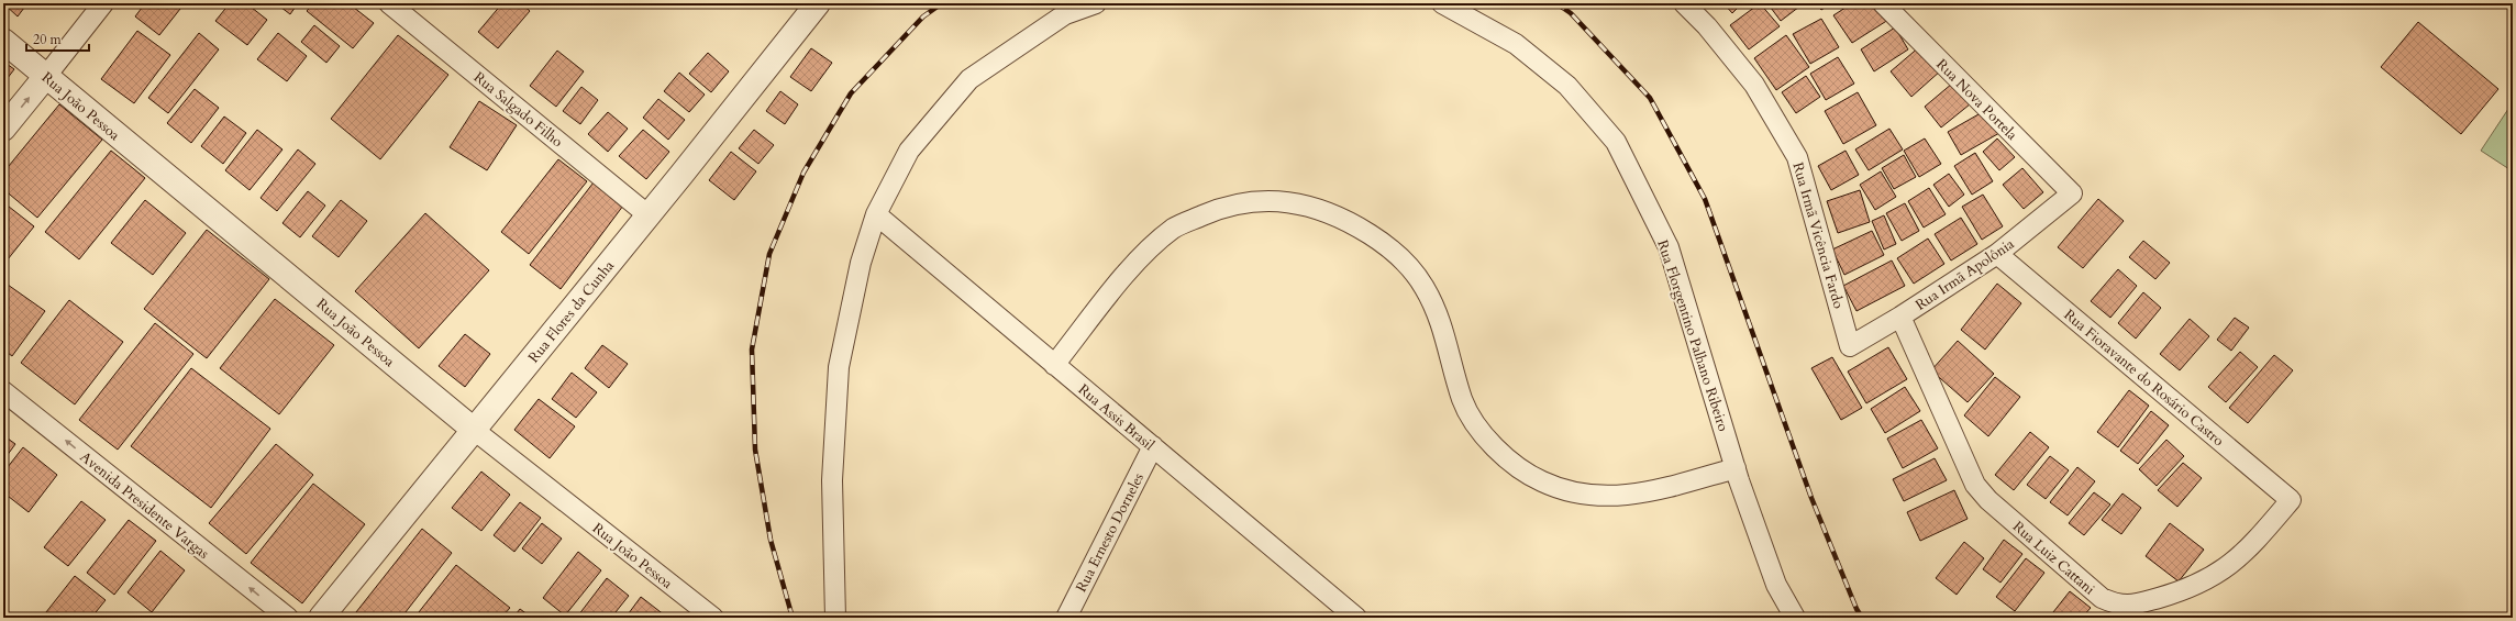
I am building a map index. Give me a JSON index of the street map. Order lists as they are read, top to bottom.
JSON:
{
  "streets": {
    "street": [
      "Rua Nova Portela",
      "Rua João Pessoa",
      "Rua Salgado Filho",
      "Rua Irmã Vicência Fardo",
      "Rua Irmã Apolônia",
      "Rua Flores da Cunha",
      "Rua Florgentino Palhano Ribeiro",
      "Rua Fioravante do Rosário Castro",
      "Rua Assis Brasil",
      "Avenida Presidente Vargas",
      "Rua Ernesto Dorneles",
      "Rua Luiz Cattani"
    ]
  },
  "crossings": [
    ["Rua Nova Portela", "Rua Irmã Apolônia"],
    ["Rua João Pessoa", "Rua Flores da Cunha"],
    ["Rua Salgado Filho", "Rua Flores da Cunha"],
    ["Rua Irmã Vicência Fardo", "Rua Irmã Apolônia"],
    ["Rua Irmã Apolônia", "Rua Fioravante do Rosário Castro"],
    ["Rua Irmã Apolônia", "Rua Luiz Cattani"],
    ["Rua Fioravante do Rosário Castro", "Rua Luiz Cattani"],
    ["Rua Assis Brasil", "Rua Ernesto Dorneles"]
  ],
  "one_way": ["Avenida Presidente Vargas"],
  "scale_bar": "20 m"
}
